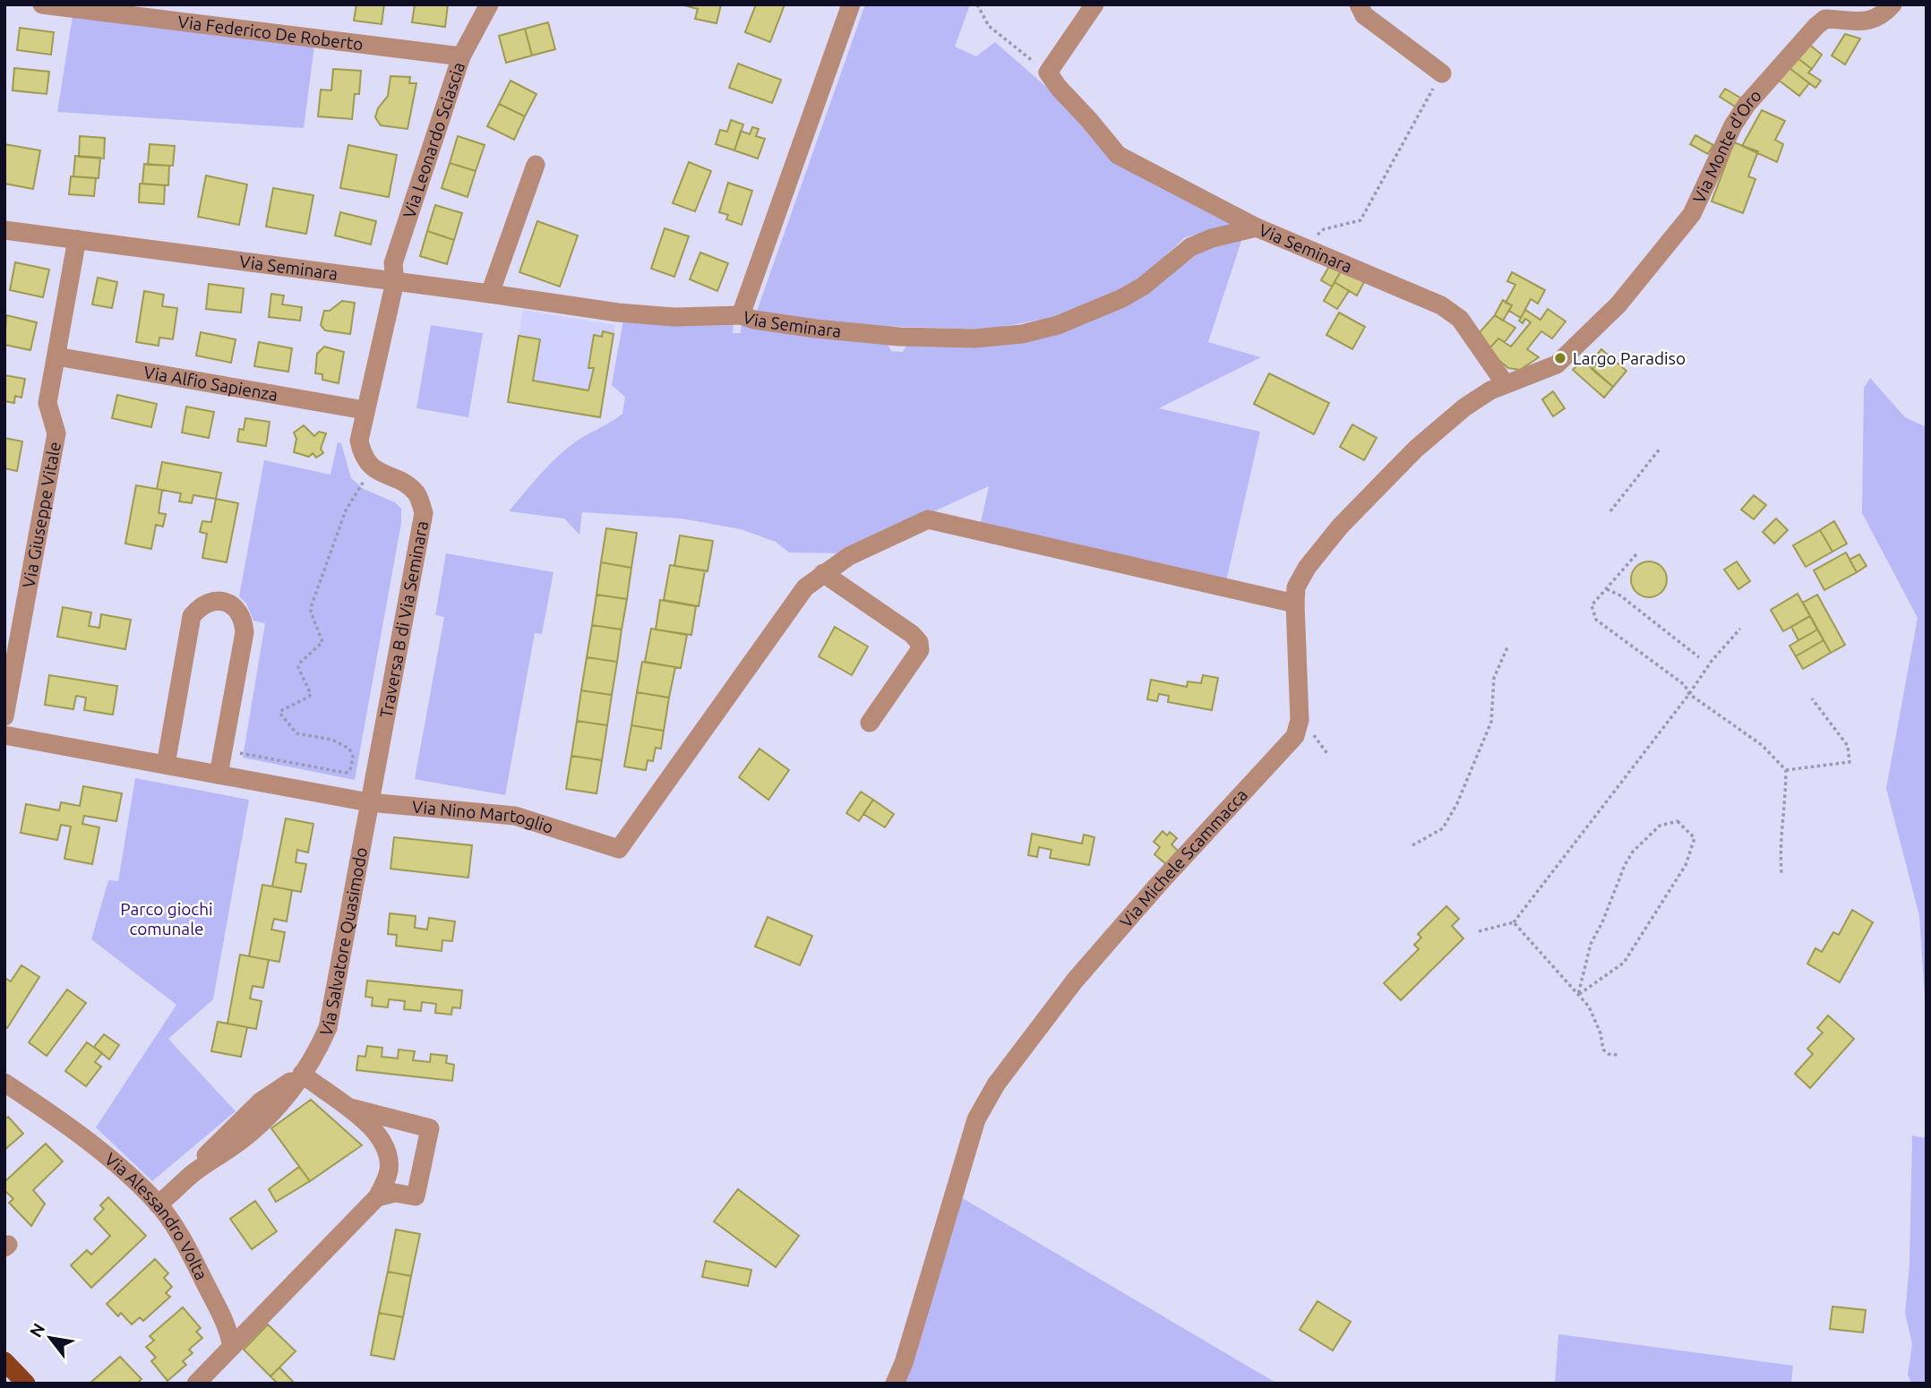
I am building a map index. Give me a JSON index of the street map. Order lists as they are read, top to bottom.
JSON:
{
  "streets": {
    "street": [
      "Via Federico De Roberto",
      "Via Leonardo Sciascia",
      "Via Monte d'Oro",
      "Via Seminara",
      "Via Alfio Sapienza",
      "Via Giuseppe Vitale",
      "Traversa B di Via Seminara",
      "Via Nino Martoglio",
      "Via Michele Scammacca",
      "Via Salvatore Quasimodo",
      "Via Alessandro Volta"
    ]
  },
  "crossings": [
    ["Via Federico De Roberto", "Via Leonardo Sciascia"],
    ["Via Leonardo Sciascia", "Via Seminara"],
    ["Via Leonardo Sciascia", "Traversa B di Via Seminara"],
    ["Via Monte d'Oro", "Via Seminara"],
    ["Via Monte d'Oro", "Via Michele Scammacca"],
    ["Via Seminara", "Via Giuseppe Vitale"],
    ["Via Seminara", "Traversa B di Via Seminara"],
    ["Via Seminara", "Via Michele Scammacca"],
    ["Via Alfio Sapienza", "Via Giuseppe Vitale"],
    ["Via Alfio Sapienza", "Traversa B di Via Seminara"],
    ["Traversa B di Via Seminara", "Via Nino Martoglio"],
    ["Traversa B di Via Seminara", "Via Salvatore Quasimodo"],
    ["Via Nino Martoglio", "Via Salvatore Quasimodo"],
    ["Via Salvatore Quasimodo", "Via Alessandro Volta"]
  ],
  "parks": ["Parco giochi comunale"],
  "places": ["Largo Paradiso"],
  "north": "top left"
}
